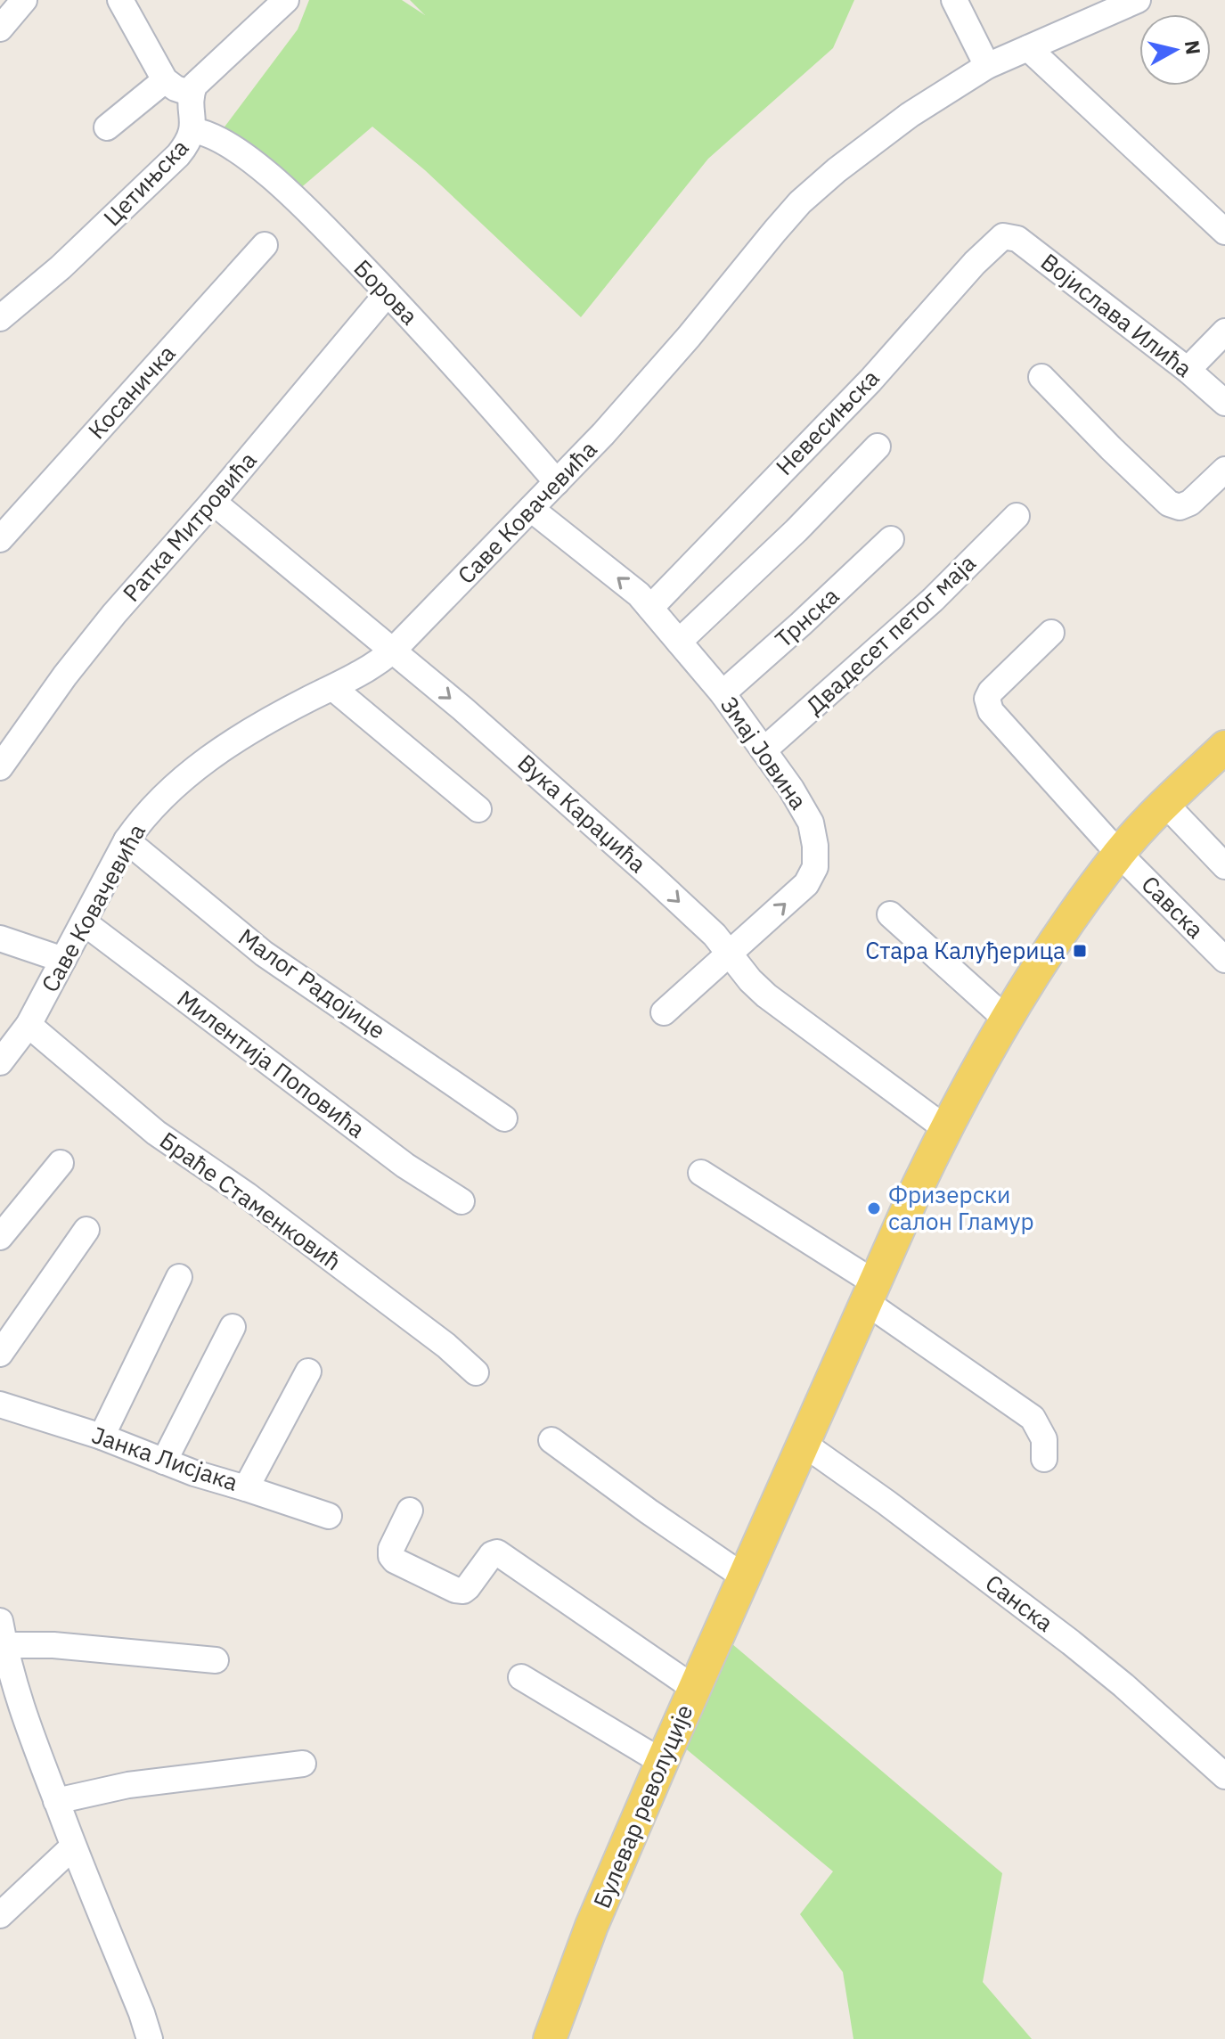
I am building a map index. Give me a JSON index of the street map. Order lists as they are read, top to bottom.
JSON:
{
  "streets": {
    "main road": ["Булевар револуције"],
    "street": [
      "Цетињска",
      "Борова",
      "Војислава Илића",
      "Косаничка",
      "Невесињска",
      "Саве Ковачевића",
      "Ратка Митровића",
      "Трнска",
      "Двадесет петог маја",
      "Змај Јовина",
      "Вука Караџића",
      "Савска",
      "Малог Радојице",
      "Милентија Поповића",
      "Браће Стаменковић",
      "Јанка Лисјака",
      "Санска"
    ]
  },
  "crossings": [
    ["Цетињска", "Борова"],
    ["Борова", "Саве Ковачевића"],
    ["Борова", "Ратка Митровића"],
    ["Војислава Илића", "Невесињска"],
    ["Невесињска", "Змај Јовина"],
    ["Саве Ковачевића", "Змај Јовина"],
    ["Саве Ковачевића", "Вука Караџића"],
    ["Саве Ковачевића", "Малог Радојице"],
    ["Саве Ковачевића", "Милентија Поповића"],
    ["Саве Ковачевића", "Браће Стаменковић"],
    ["Ратка Митровића", "Вука Караџића"],
    ["Трнска", "Змај Јовина"],
    ["Двадесет петог маја", "Змај Јовина"],
    ["Змај Јовина", "Вука Караџића"],
    ["Вука Караџића", "Булевар револуције"],
    ["Савска", "Булевар револуције"],
    ["Санска", "Булевар револуције"]
  ],
  "places": {
    "transit": ["Стара Калуђерица"],
    "other": ["Фризерски салон Гламур"]
  },
  "north": "right"
}
